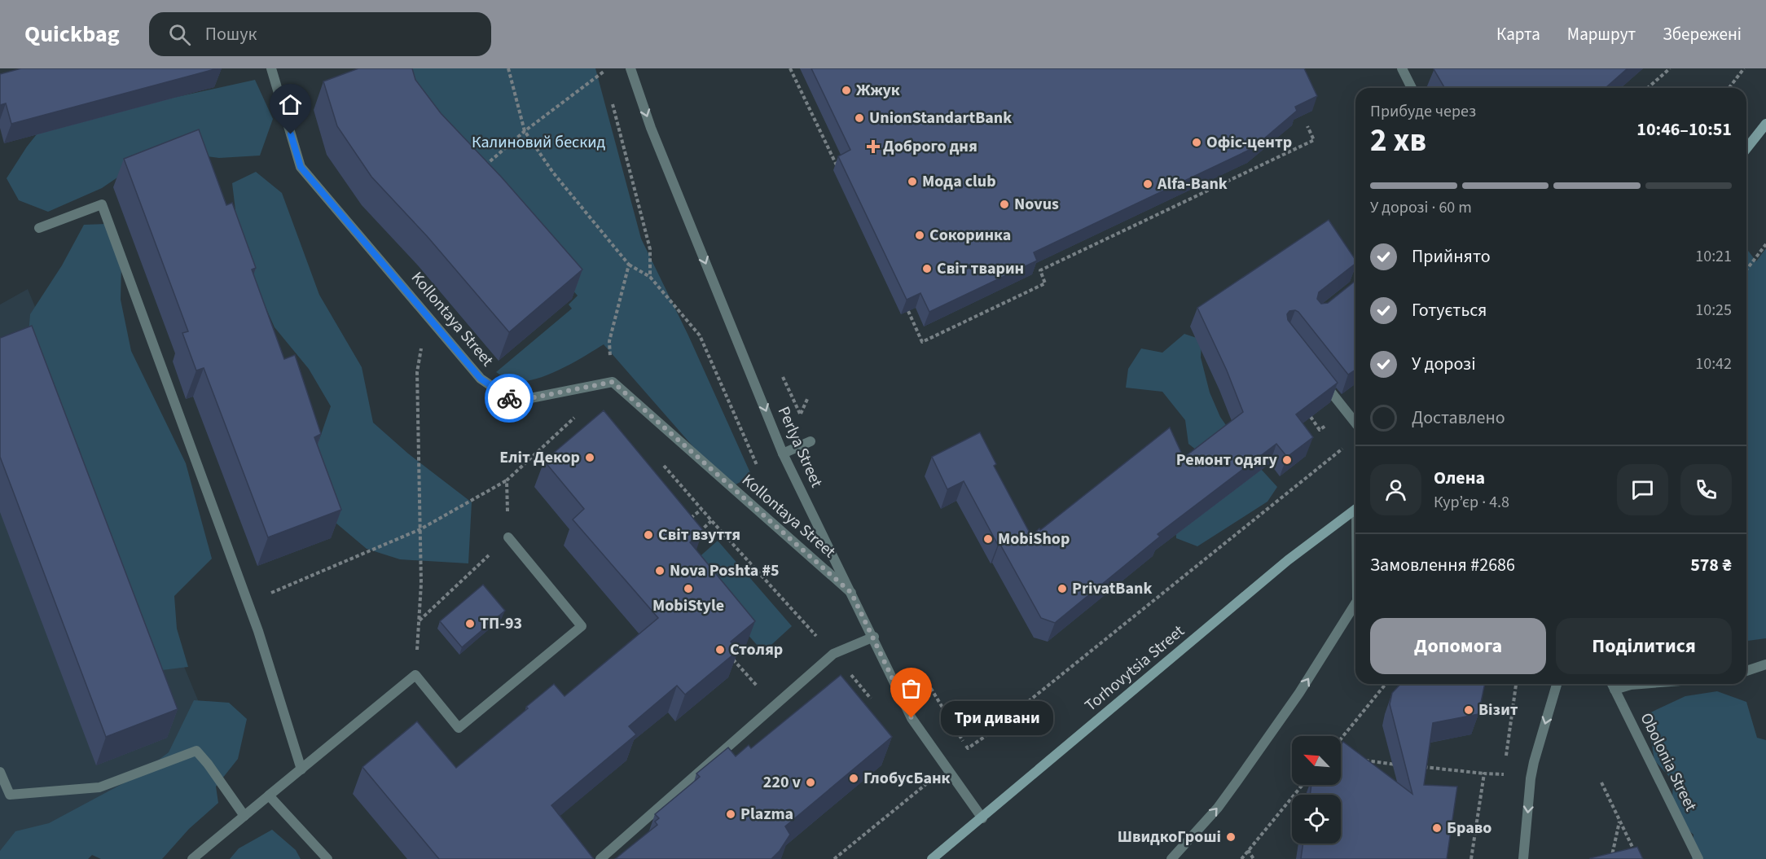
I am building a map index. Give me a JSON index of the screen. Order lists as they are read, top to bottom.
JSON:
{
  "streets": {
    "main road": ["Torhovytsia Street"],
    "street": ["Kollontaya Street", "Perlya Street", "Obolonia Street"]
  },
  "crossings": [
    ["Kollontaya Street", "Perlya Street"],
    ["Perlya Street", "Torhovytsia Street"]
  ],
  "one_way": ["Perlya Street"],
  "parks": ["Калиновий бескид"],
  "places": {
    "other": [
      "Жжук",
      "UnionStandartBank",
      "Офіс-центр",
      "Мода club",
      "Alfa-Bank",
      "Novus",
      "Сокоринка",
      "Світ тварин",
      "Еліт Декор",
      "Ремонт одягу",
      "Світ взуття",
      "MobiShop",
      "Nova Poshta #5",
      "MobiStyle",
      "PrivatBank",
      "ТП-93",
      "Столяр",
      "Візит",
      "Три дивани",
      "ГлобусБанк",
      "220 v",
      "Plazma",
      "Браво",
      "ШвидкоГроші"
    ],
    "health": ["Доброго дня"]
  },
  "north": "top left",
  "page": {
    "header": "Quickbag",
    "search": "Пошук",
    "nav": ["Карта", "Маршрут", "Збережені"],
    "heading": ["2 хв", "Прибуде через", "10:46–10:51"],
    "panel": [
      "Олена",
      "Кур’єр · 4.8",
      "Замовлення #2686",
      "578 ₴"
    ],
    "bar": "У дорозі · 60 m",
    "list": [
      ["Прийнято", "10:21"],
      ["Готується", "10:25"],
      ["У дорозі", "10:42"],
      "Доставлено"
    ],
    "buttons": ["Допомога", "Поділитися"],
    "bubble": "Три дивани"
  }
}
